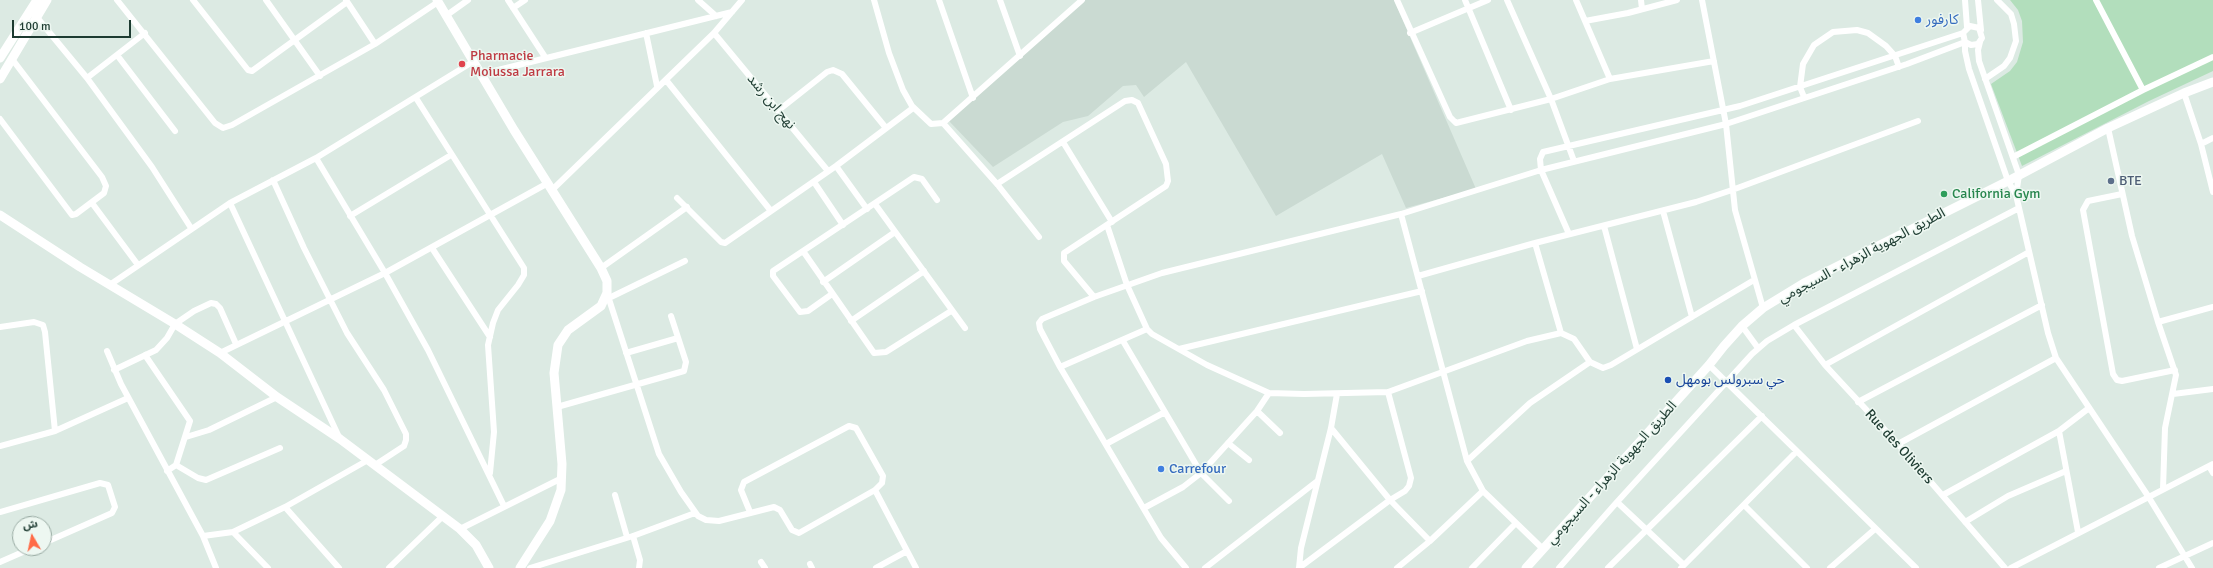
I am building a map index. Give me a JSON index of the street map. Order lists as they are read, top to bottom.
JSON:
{
  "streets": {
    "main road": ["الطريق الجهوية الزهراء - السيجومي"],
    "street": ["نهج ابن رشد", "Rue des Oliviers"]
  },
  "places": [
    "كارفور",
    "Pharmacie Moiussa Jarrara",
    "BTE",
    "California Gym",
    "حي سبرولس بومهل",
    "Carrefour"
  ],
  "scale_bar": "100 m",
  "north": "top"
}
